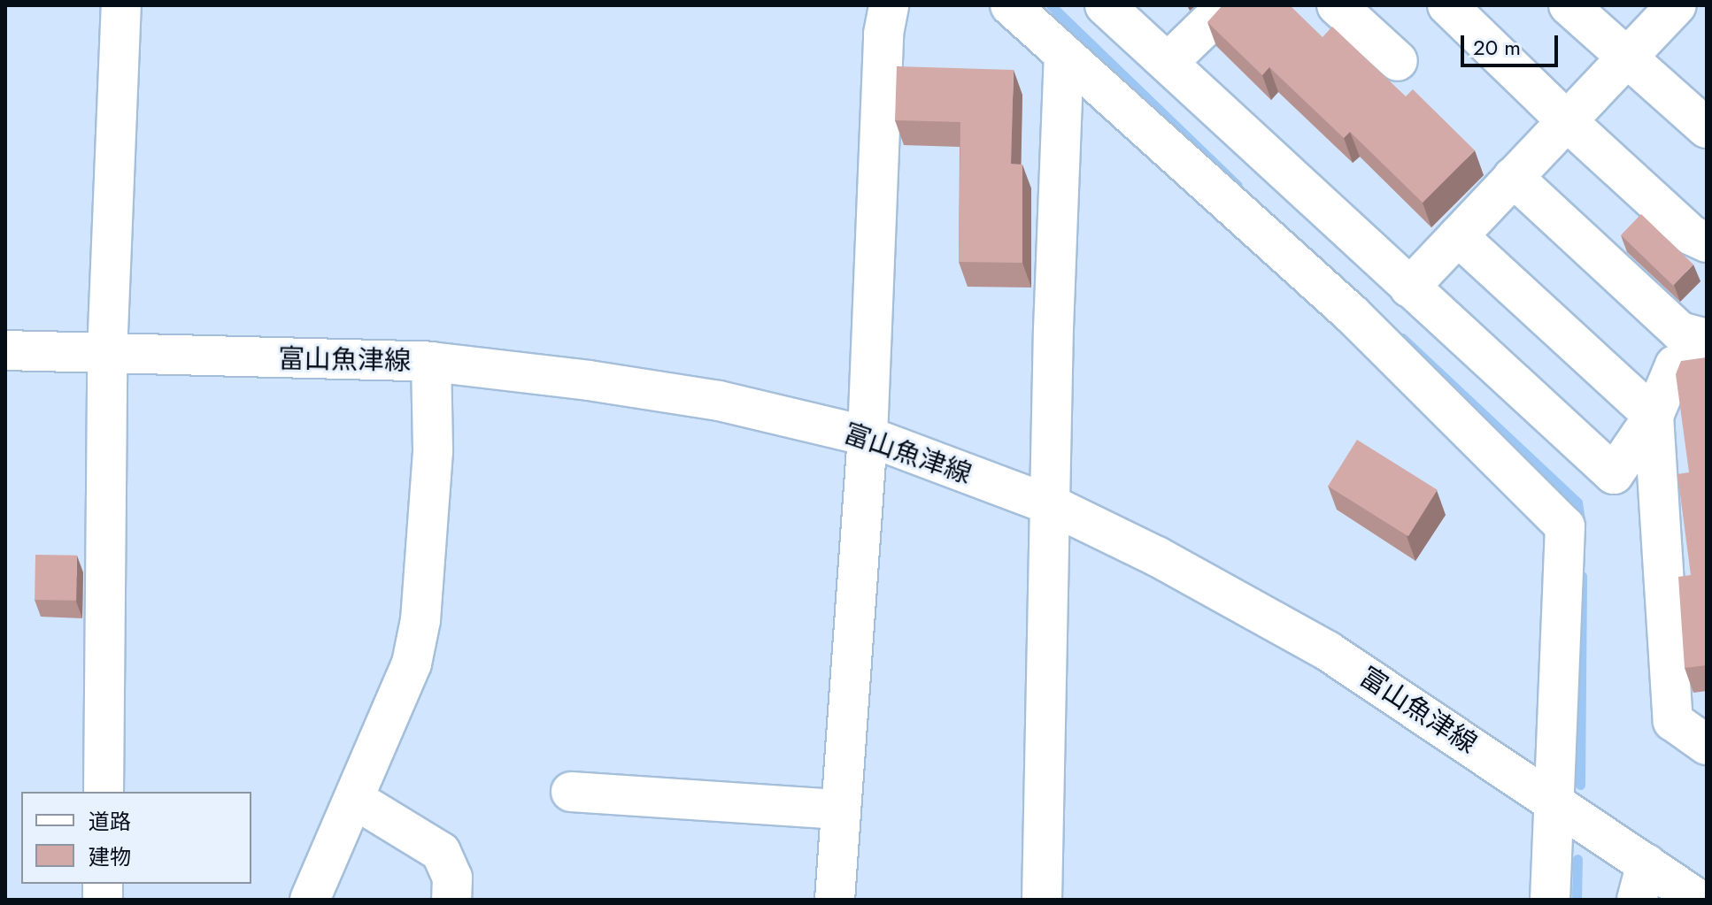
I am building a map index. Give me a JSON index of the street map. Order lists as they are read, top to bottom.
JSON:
{
  "streets": {
    "street": ["富山魚津線"]
  },
  "legend": ["道路", "建物"],
  "scale_bar": "20 m"
}
